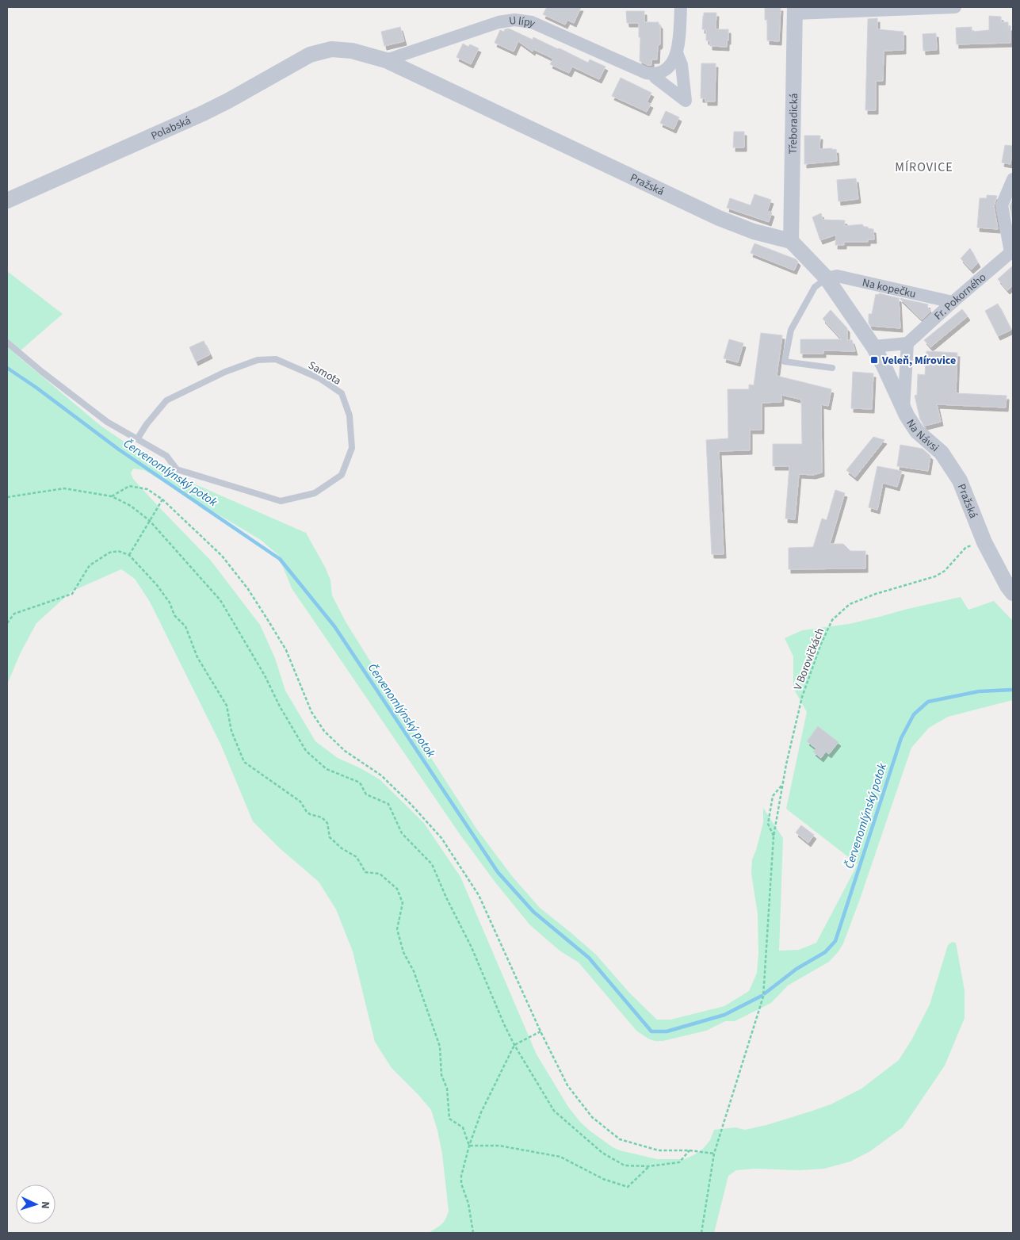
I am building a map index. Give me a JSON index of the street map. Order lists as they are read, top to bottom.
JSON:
{
  "streets": {
    "street": [
      "U lípy",
      "Třeboradická",
      "Polabská",
      "Pražská",
      "Na kopečku",
      "Fr. Pokorného",
      "Na Návsi"
    ],
    "lane": ["Samota"],
    "path": ["V Borovičkách"]
  },
  "crossings": [
    ["U lípy", "Polabská"],
    ["U lípy", "Pražská"],
    ["Třeboradická", "Pražská"],
    ["Polabská", "Pražská"],
    ["Pražská", "Na Návsi"],
    ["Pražská", "V Borovičkách"],
    ["Na kopečku", "Fr. Pokorného"],
    ["Fr. Pokorného", "Na Návsi"]
  ],
  "districts": ["MÍROVICE"],
  "water": ["Červenomlýnský potok"],
  "places": {
    "transit": ["Veleň, Mírovice"]
  },
  "north": "right"
}
